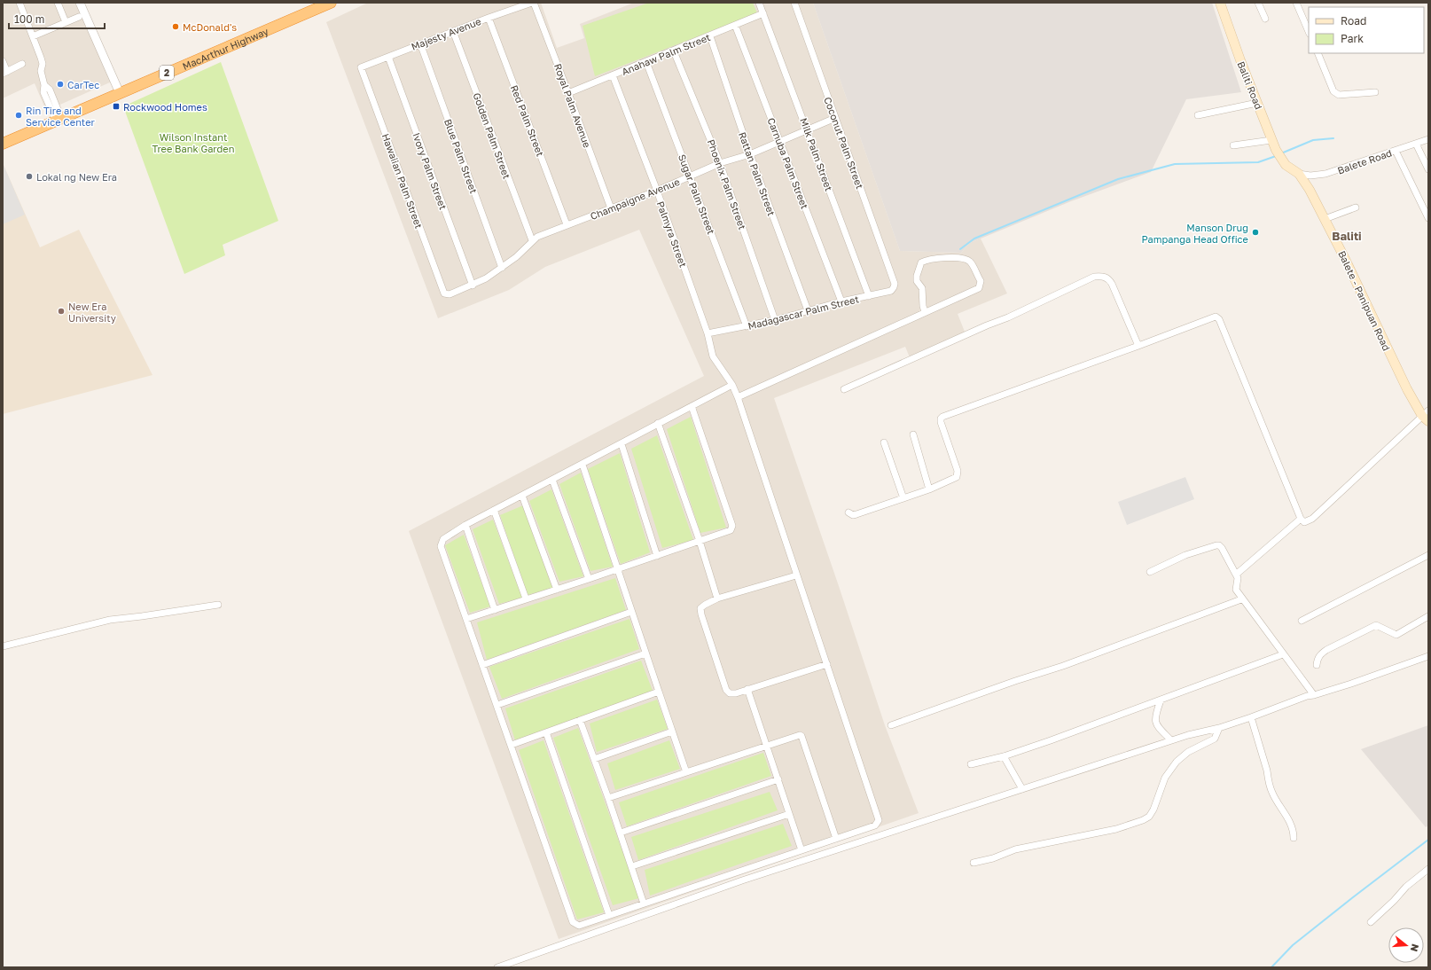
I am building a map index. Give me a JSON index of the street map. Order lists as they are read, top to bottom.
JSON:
{
  "streets": {
    "highway": ["MacArthur Highway", "2"],
    "main road": ["Baliti Road", "Balete - Panipuan Road"],
    "street": [
      "Majesty Avenue",
      "Anahaw Palm Street",
      "Royal Palm Avenue",
      "Red Palm Street",
      "Golden Palm Street",
      "Coconut Palm Street",
      "Milk Palm Street",
      "Blue Palm Street",
      "Balete Road",
      "Carnuba Palm Street",
      "Ivory Palm Street",
      "Rattan Palm Street",
      "Hawaiian Palm Street",
      "Phoenix Palm Street",
      "Sugar Palm Street",
      "Champaigne Avenue",
      "Palmyra Street",
      "Madagascar Palm Street"
    ]
  },
  "crossings": [
    ["Majesty Avenue", "Royal Palm Avenue"],
    ["Majesty Avenue", "Red Palm Street"],
    ["Majesty Avenue", "Golden Palm Street"],
    ["Majesty Avenue", "Blue Palm Street"],
    ["Majesty Avenue", "Ivory Palm Street"],
    ["Majesty Avenue", "Hawaiian Palm Street"],
    ["Anahaw Palm Street", "Royal Palm Avenue"],
    ["Anahaw Palm Street", "Milk Palm Street"],
    ["Anahaw Palm Street", "Carnuba Palm Street"],
    ["Anahaw Palm Street", "Rattan Palm Street"],
    ["Anahaw Palm Street", "Phoenix Palm Street"],
    ["Anahaw Palm Street", "Sugar Palm Street"],
    ["Anahaw Palm Street", "Palmyra Street"],
    ["Baliti Road", "Balete - Panipuan Road"],
    ["Royal Palm Avenue", "Champaigne Avenue"],
    ["Red Palm Street", "Champaigne Avenue"],
    ["Golden Palm Street", "Champaigne Avenue"],
    ["Coconut Palm Street", "Champaigne Avenue"],
    ["Coconut Palm Street", "Madagascar Palm Street"],
    ["Milk Palm Street", "Champaigne Avenue"],
    ["Milk Palm Street", "Madagascar Palm Street"],
    ["Blue Palm Street", "Champaigne Avenue"],
    ["Balete Road", "Balete - Panipuan Road"],
    ["Carnuba Palm Street", "Champaigne Avenue"],
    ["Carnuba Palm Street", "Madagascar Palm Street"],
    ["Ivory Palm Street", "Champaigne Avenue"],
    ["Rattan Palm Street", "Champaigne Avenue"],
    ["Rattan Palm Street", "Madagascar Palm Street"],
    ["Hawaiian Palm Street", "Champaigne Avenue"],
    ["Phoenix Palm Street", "Champaigne Avenue"],
    ["Phoenix Palm Street", "Madagascar Palm Street"],
    ["Sugar Palm Street", "Champaigne Avenue"],
    ["Sugar Palm Street", "Madagascar Palm Street"],
    ["Champaigne Avenue", "Palmyra Street"],
    ["Palmyra Street", "Madagascar Palm Street"]
  ],
  "districts": ["Baliti"],
  "parks": ["Wilson Instant Tree Bank Garden"],
  "places": {
    "other": [
      "McDonald's",
      "CarTec",
      "Rin Tire and Service Center",
      "Lokal ng New Era",
      "Manson Drug Pampanga Head Office",
      "New Era University"
    ],
    "transit": ["Rockwood Homes"]
  },
  "legend": ["Road", "Park"],
  "scale_bar": "100 m",
  "north": "right"
}
